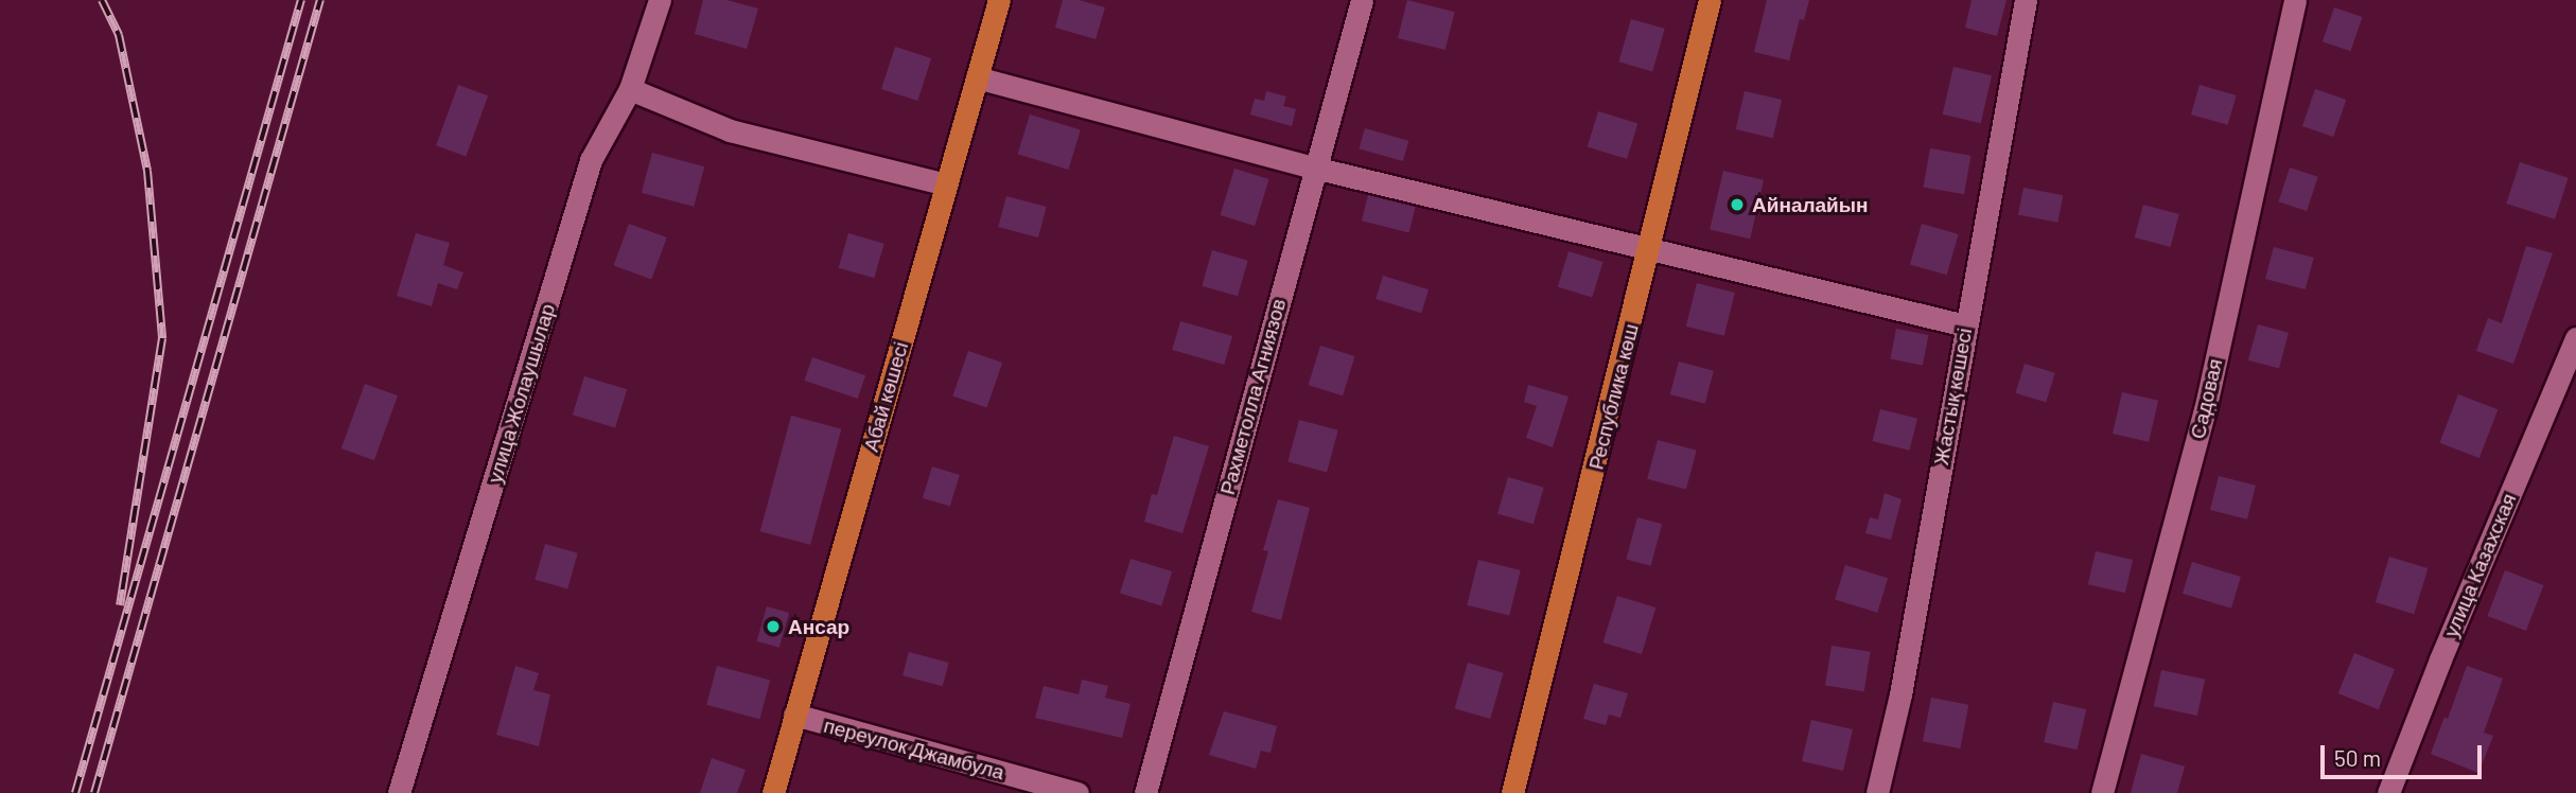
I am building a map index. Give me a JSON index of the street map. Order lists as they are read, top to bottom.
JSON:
{
  "streets": {
    "main road": ["Абай көшесі", "Республика көш"],
    "street": [
      "улица Жолаушылар",
      "Рахметолла Агниязов",
      "Жастық көшесі",
      "Садовая",
      "улица Казахская",
      "переулок Джамбула"
    ]
  },
  "crossings": [
    ["Абай көшесі", "переулок Джамбула"]
  ],
  "places": ["Айналайын", "Ансар"],
  "scale_bar": "50 m"
}
